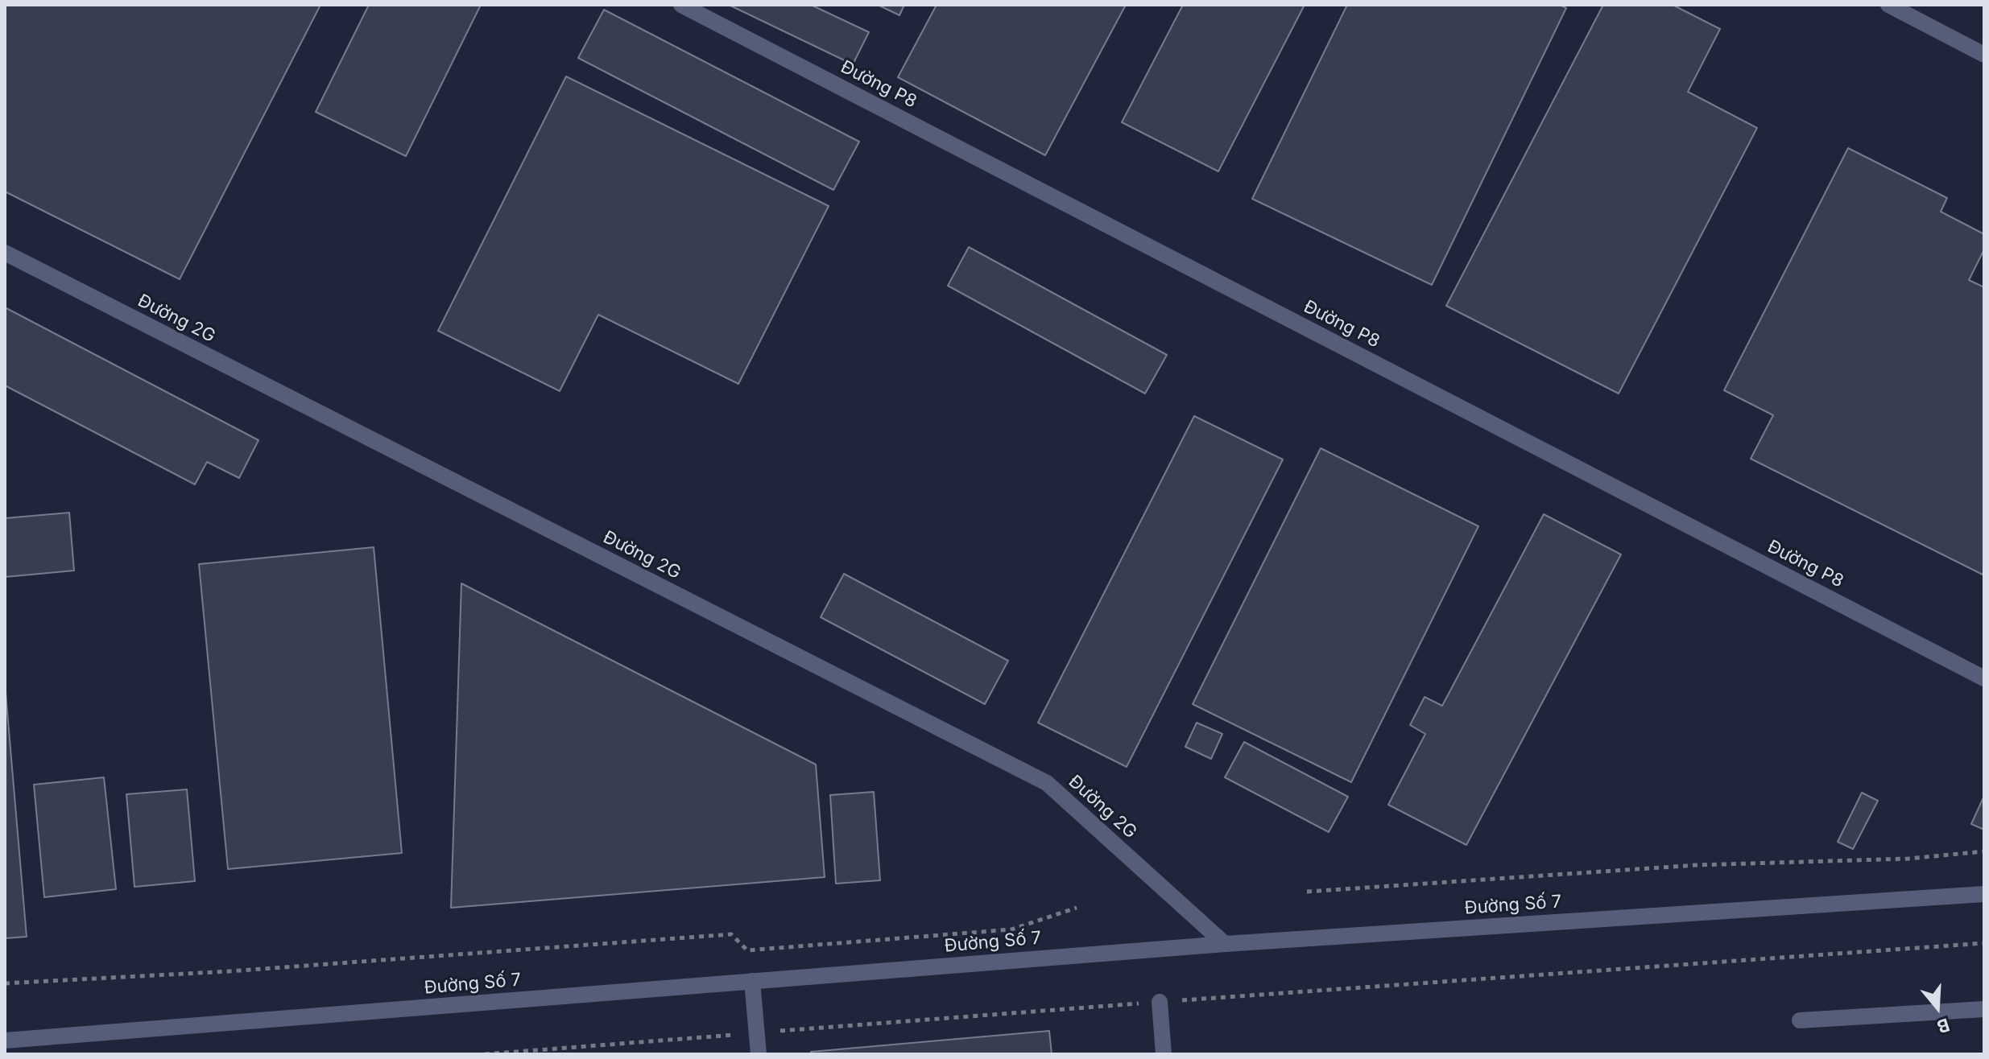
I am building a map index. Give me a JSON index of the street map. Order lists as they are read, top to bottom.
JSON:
{
  "streets": {
    "street": ["Đường P8", "Đường 2G", "Đường Số 7"]
  },
  "crossings": [
    ["Đường 2G", "Đường Số 7"]
  ],
  "north": "bottom"
}
